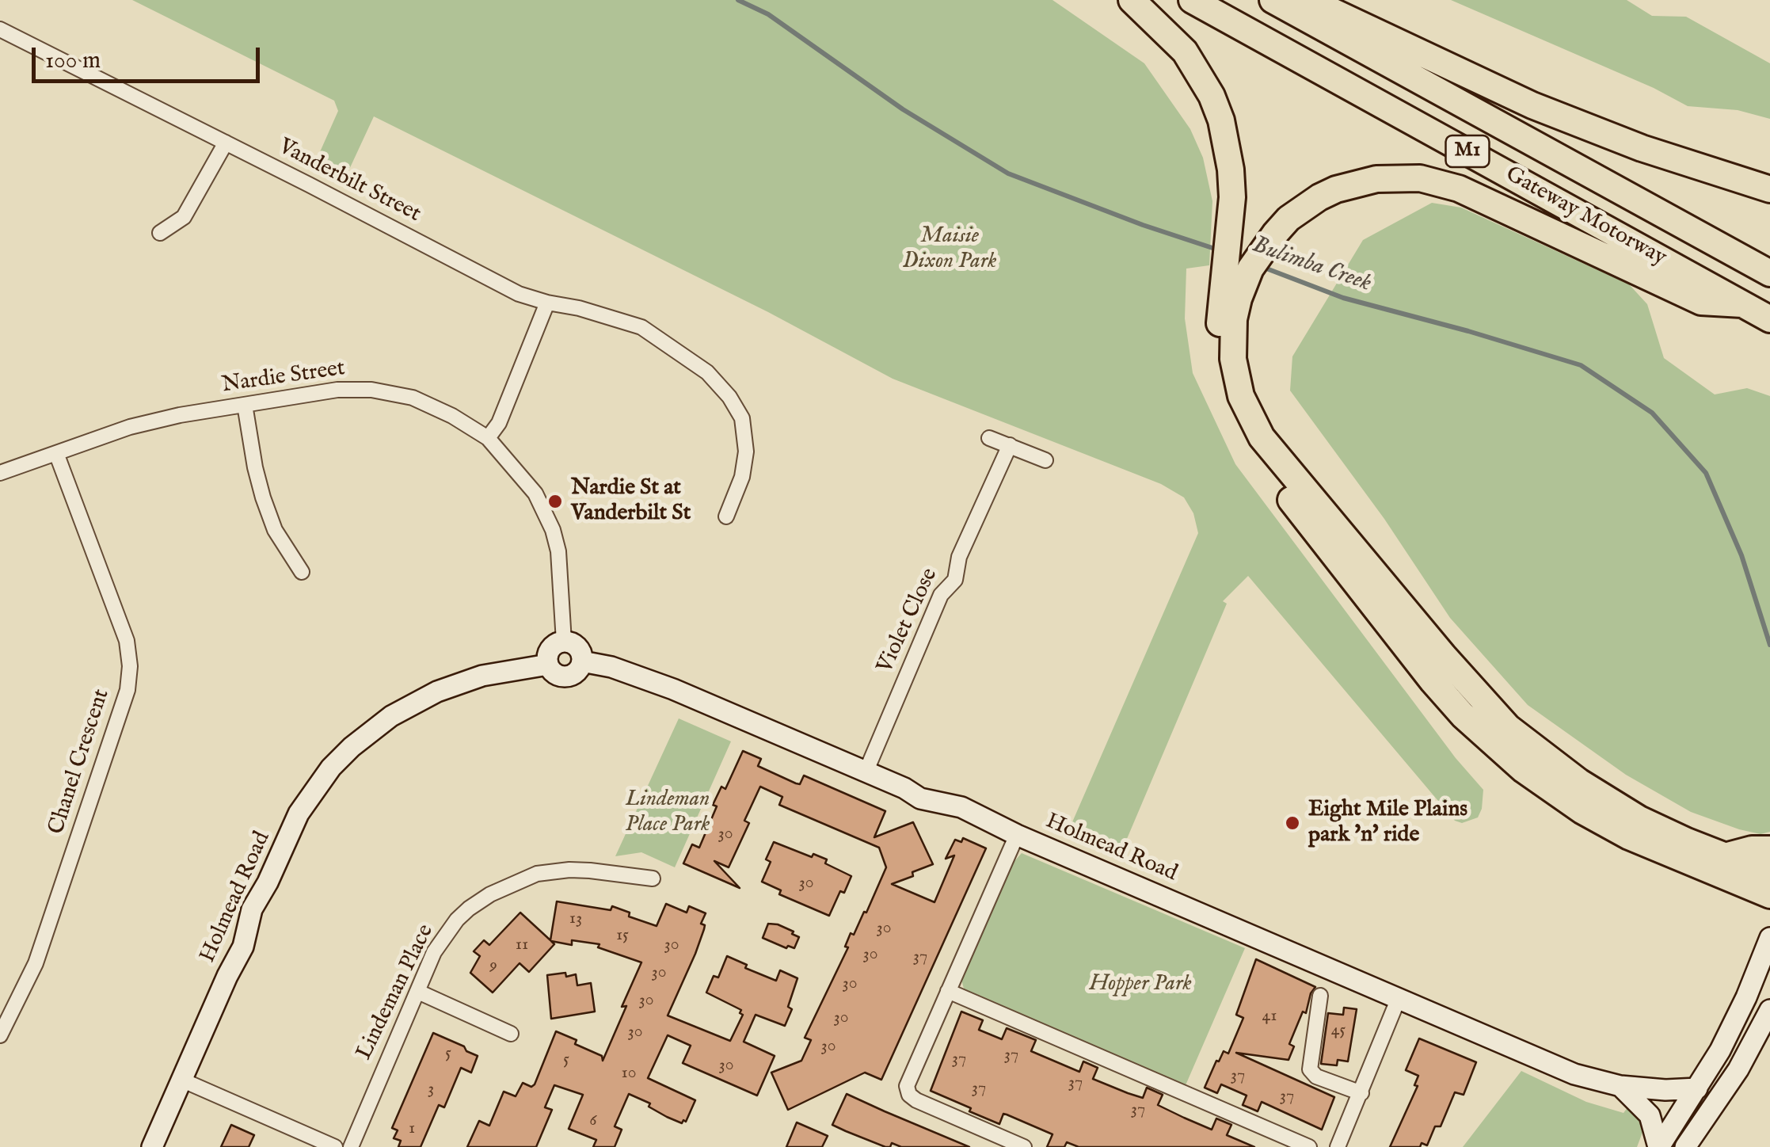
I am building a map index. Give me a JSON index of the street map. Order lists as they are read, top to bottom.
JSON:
{
  "streets": {
    "highway": ["M1", "Gateway Motorway"],
    "street": [
      "Vanderbilt Street",
      "Nardie Street",
      "Violet Close",
      "Chanel Crescent",
      "Holmead Road",
      "Lindeman Place"
    ]
  },
  "crossings": [
    ["Nardie Street", "Chanel Crescent"],
    ["Nardie Street", "Holmead Road"],
    ["Violet Close", "Holmead Road"]
  ],
  "water": ["Bulimba Creek"],
  "parks": ["Maisie Dixon Park", "Lindeman Place Park", "Hopper Park"],
  "places": ["Nardie St at Vanderbilt St", "Eight Mile Plains park 'n' ride"],
  "house_numbers": [
    "30",
    "30",
    "13",
    "30",
    "15",
    "11",
    "30",
    "30",
    "37",
    "9",
    "30",
    "30",
    "30",
    "41",
    "30",
    "45",
    "30",
    "30",
    "5",
    "37",
    "37",
    "5",
    "30",
    "10",
    "37",
    "37",
    "37",
    "3",
    "37",
    "37",
    "6",
    "1"
  ],
  "scale_bar": "100 m"
}
